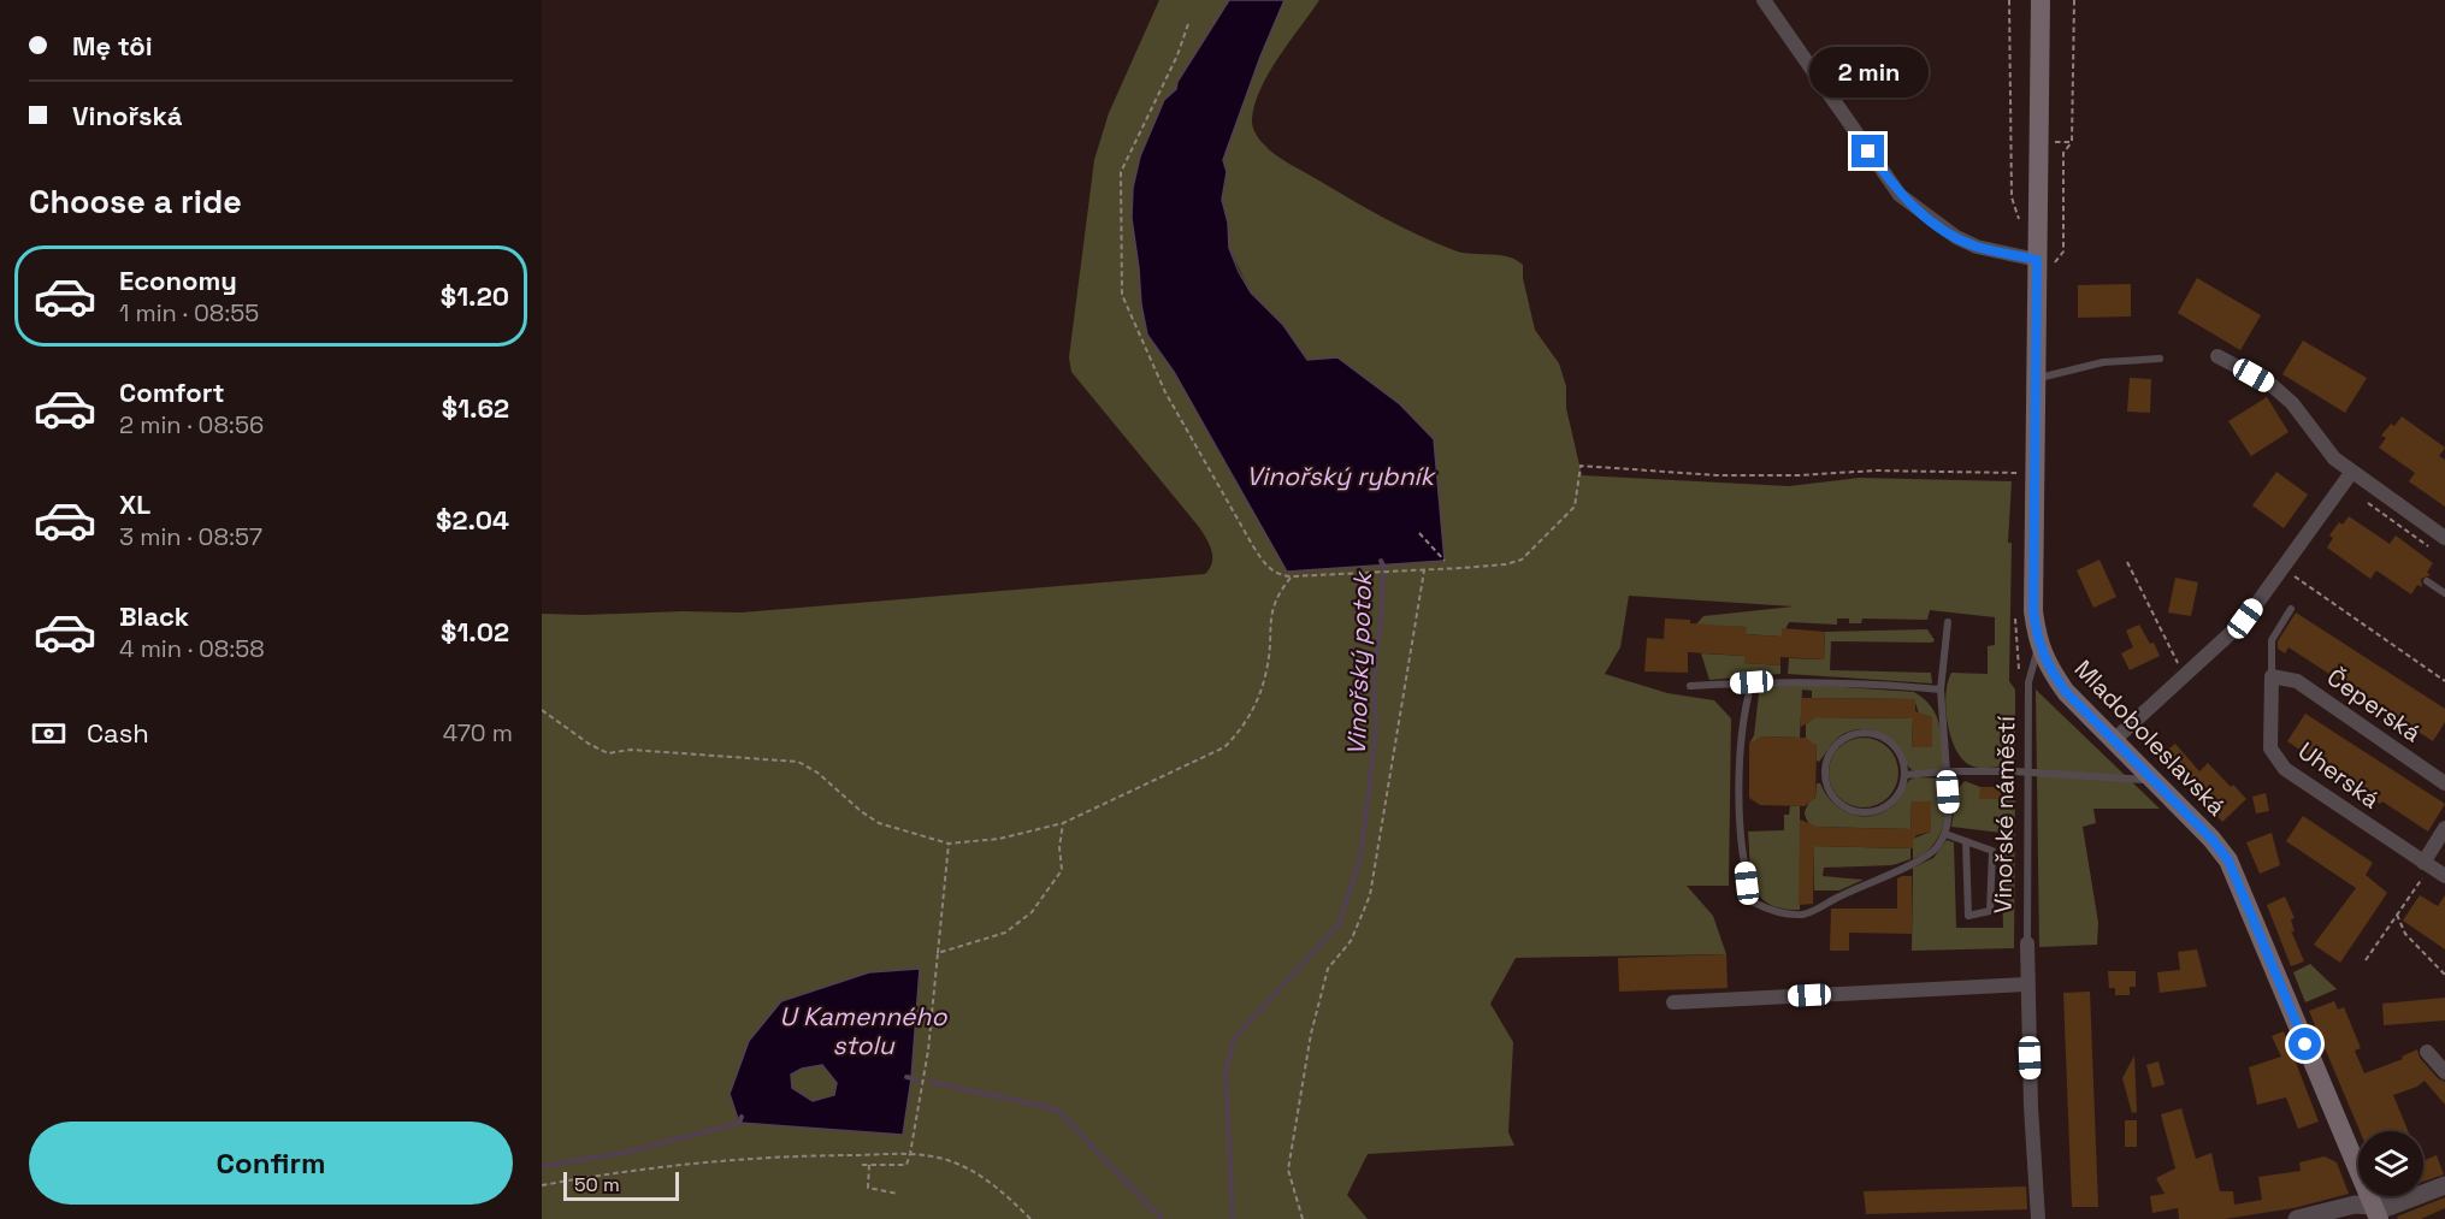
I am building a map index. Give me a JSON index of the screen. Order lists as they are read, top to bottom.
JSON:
{
  "streets": {
    "main road": ["Mladoboleslavská"],
    "street": ["Čeperská", "Uherská", "Vinořské náměstí"]
  },
  "crossings": [
    ["Čeperská", "Uherská"],
    ["Mladoboleslavská", "Vinořské náměstí"]
  ],
  "water": ["Vinořský rybník", "Vinořský potok", "U Kamenného stolu"],
  "scale_bar": "50 m",
  "page": {
    "banner": ["Mẹ tôi", "Vinořská"],
    "bubble": "2 min",
    "heading": "Choose a ride",
    "list": [
      {
        "name": "Economy",
        "note": "1 min · 08:55",
        "value": "$1.20"
      },
      {
        "name": "Comfort",
        "note": "2 min · 08:56",
        "value": "$1.62"
      },
      {
        "name": "XL",
        "note": "3 min · 08:57",
        "value": "$2.04"
      },
      {
        "name": "Black",
        "note": "4 min · 08:58",
        "value": "$1.02"
      }
    ],
    "pay": ["Cash", "470 m"],
    "buttons": "Confirm",
    "scale": "50 m"
  }
}
